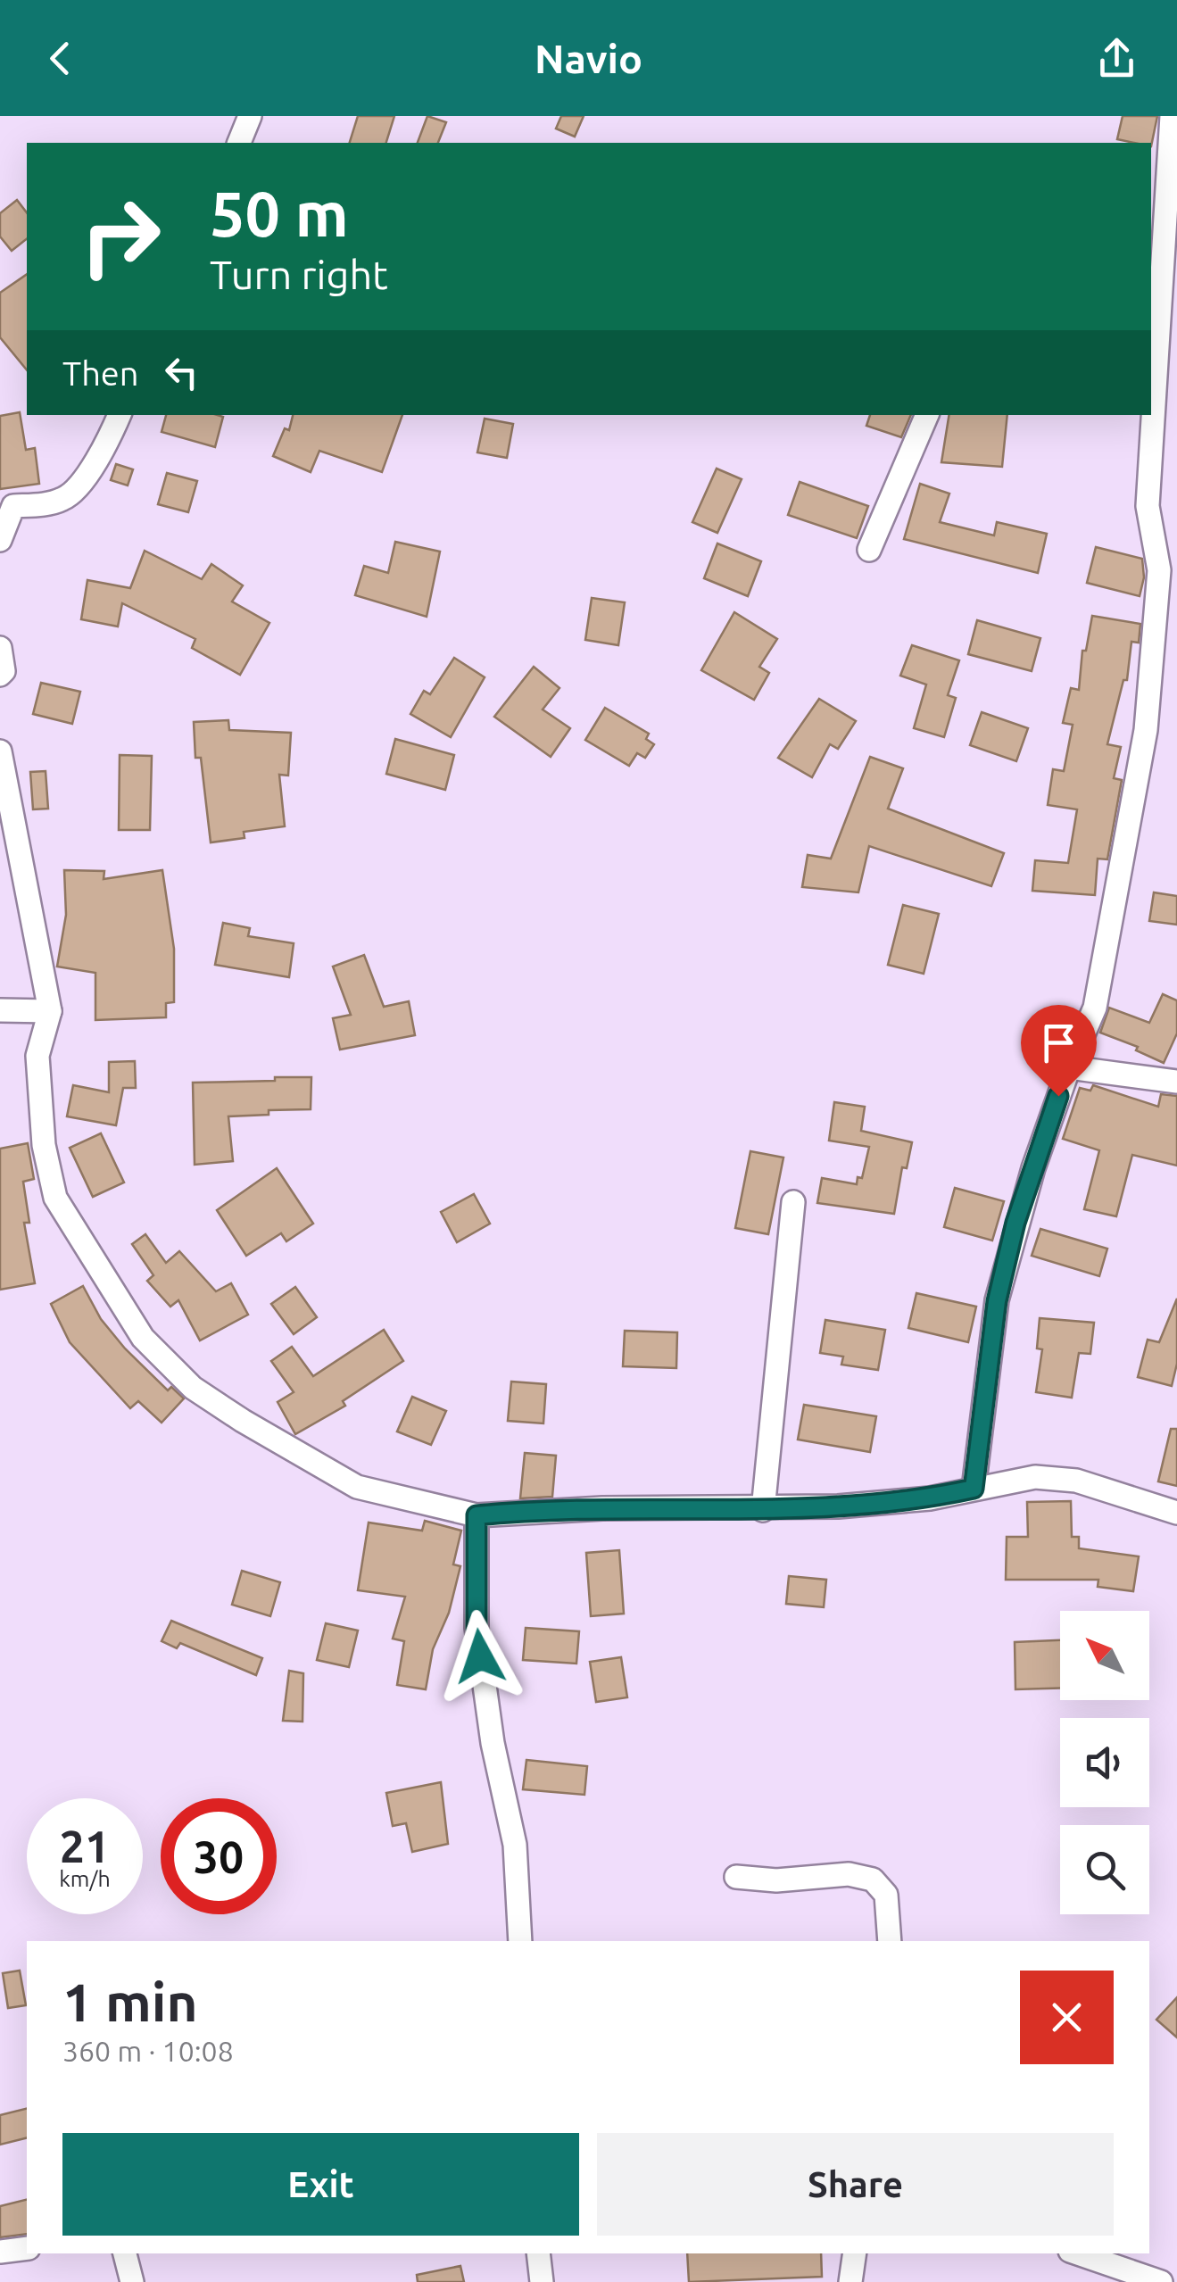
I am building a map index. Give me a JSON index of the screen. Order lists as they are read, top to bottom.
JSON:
{
  "north": "top left",
  "page": {
    "header": "Navio",
    "turn": ["50 m", "Turn right"],
    "then": "Then",
    "speed": "21 km/h",
    "limit": "30",
    "heading": ["1 min", "360 m · 10:08"],
    "buttons": ["Exit", "Share"]
  }
}
